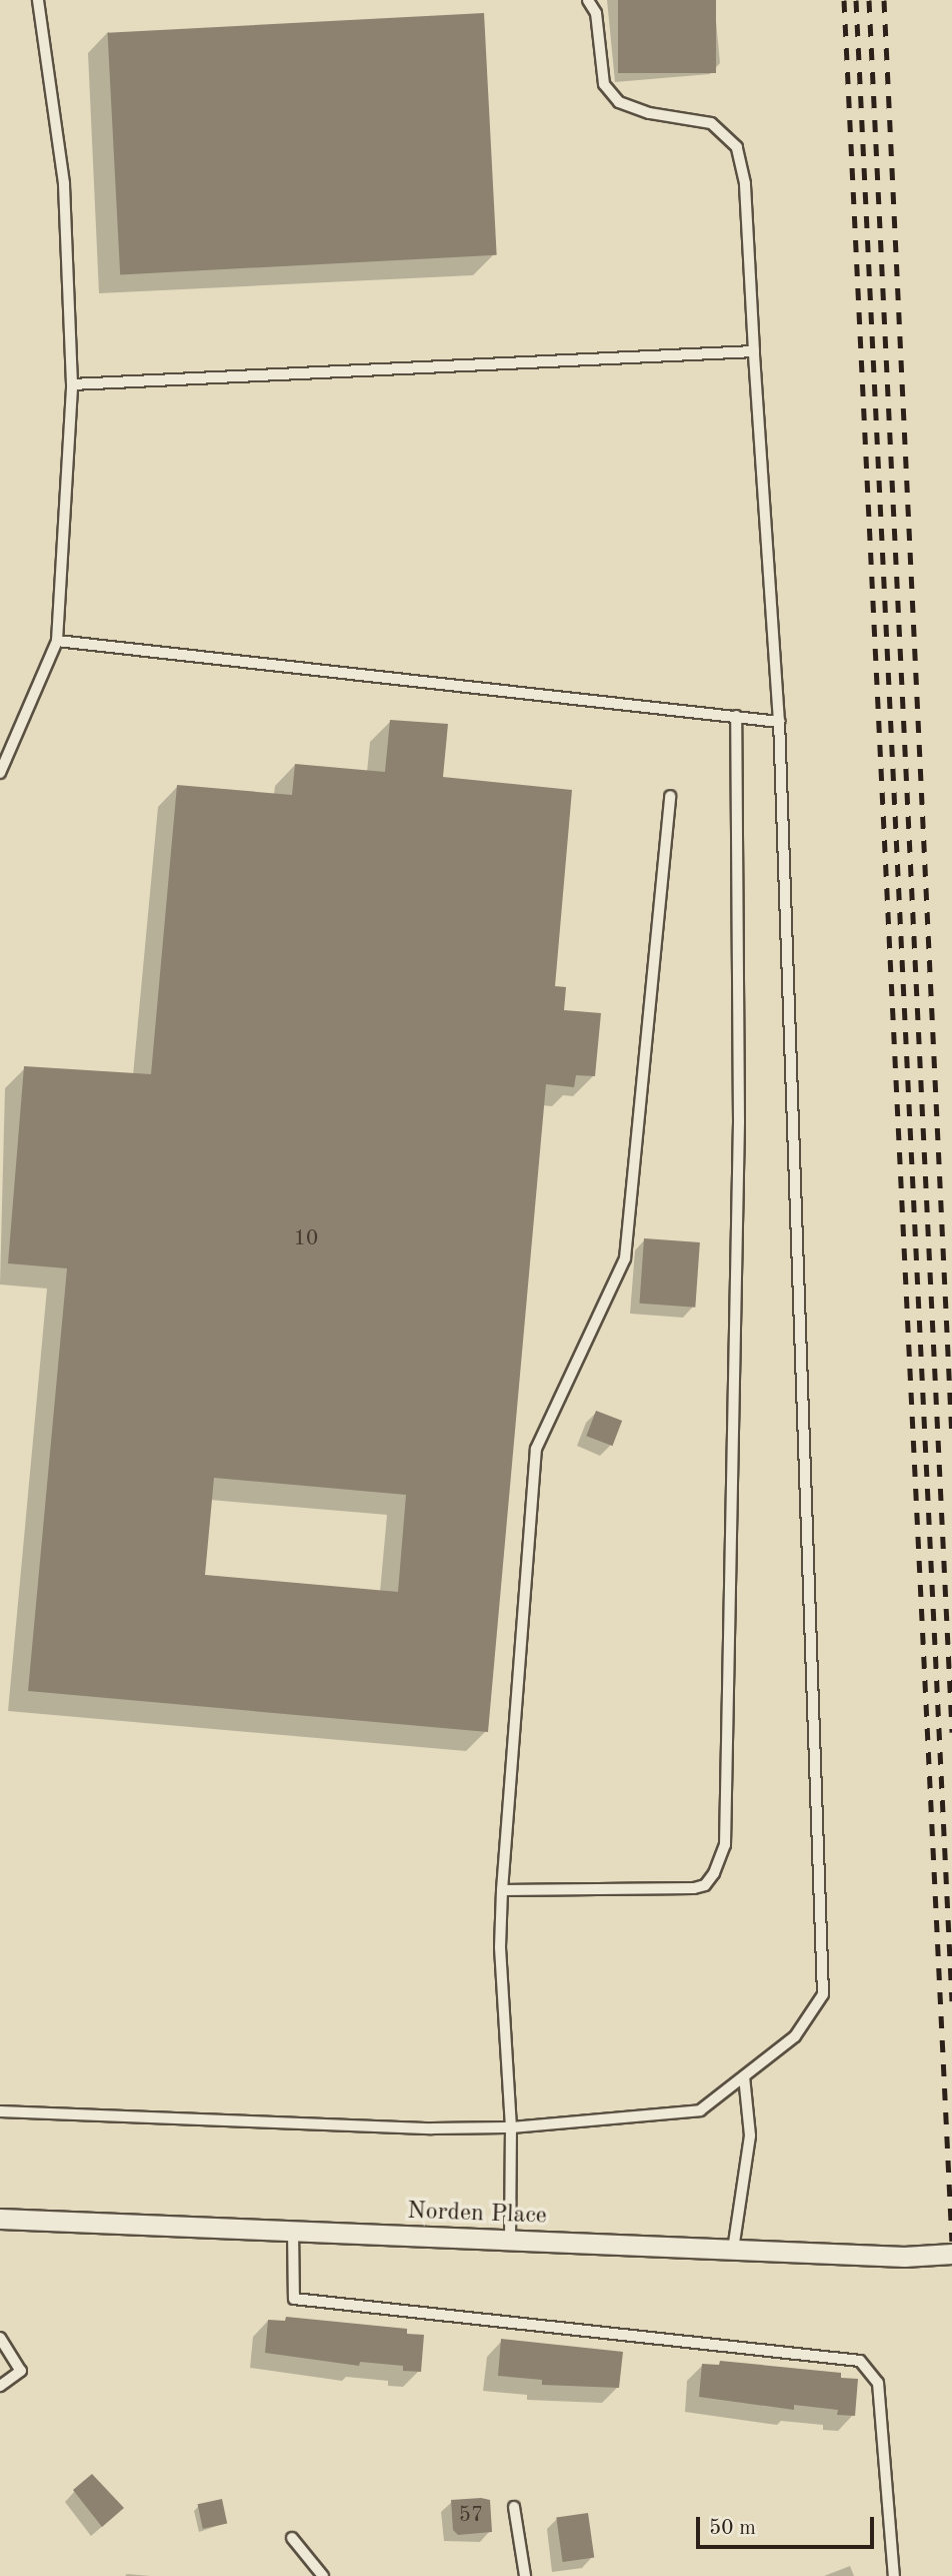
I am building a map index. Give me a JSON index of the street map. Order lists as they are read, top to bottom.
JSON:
{
  "streets": {
    "street": ["Norden Place"]
  },
  "house_numbers": ["10", "57"],
  "scale_bar": "50 m"
}
